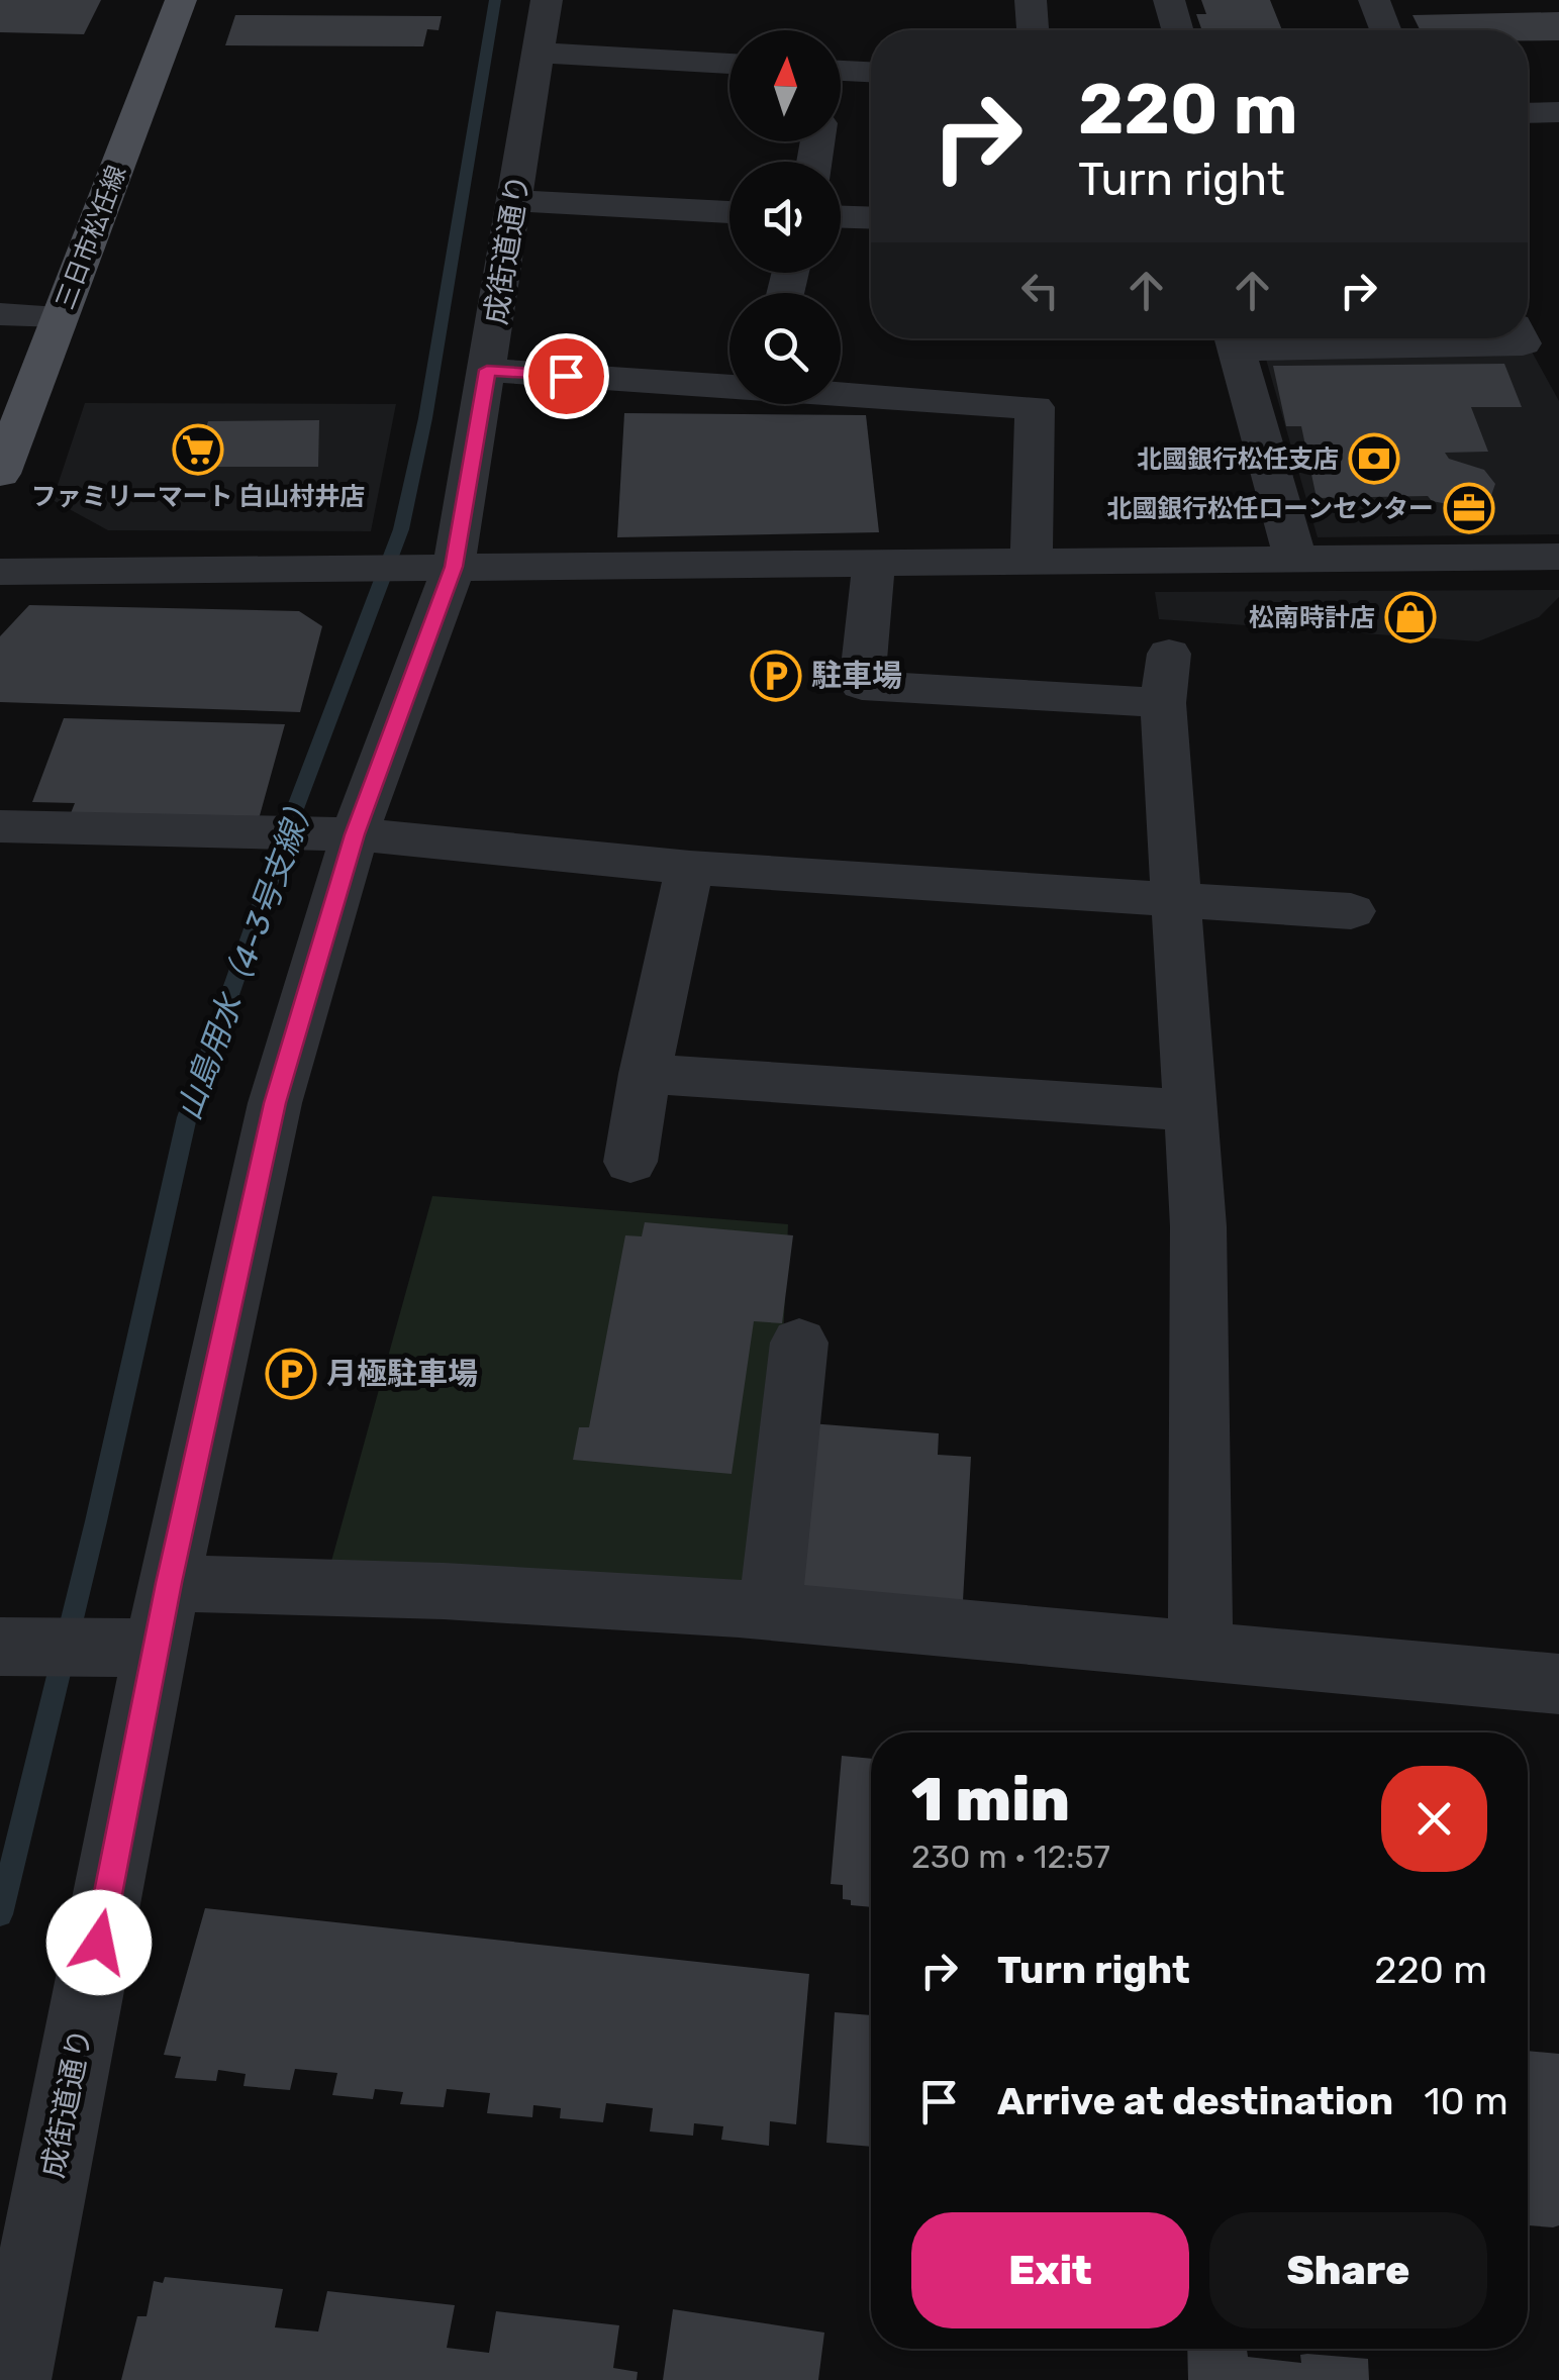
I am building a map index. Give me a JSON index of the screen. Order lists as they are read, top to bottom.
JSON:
{
  "streets": {
    "main road": ["三日市松任線"],
    "street": ["成街道通り"]
  },
  "water": ["山島用水（4-3号支線）"],
  "places": {
    "supermarket": ["ファミリーマート 白山村井店"],
    "bank": ["北國銀行松任支店"],
    "office": ["北國銀行松任ローンセンター"],
    "shop": ["松南時計店"],
    "parking": ["駐車場", "月極駐車場"]
  },
  "north": "top",
  "page": {
    "turn": ["220 m", "Turn right"],
    "heading": ["1 min", "230 m · 12:57"],
    "list": [
      {
        "name": "Turn right",
        "value": "220 m"
      },
      {
        "name": "Arrive at destination",
        "value": "10 m"
      }
    ],
    "buttons": ["Exit", "Share"]
  }
}
